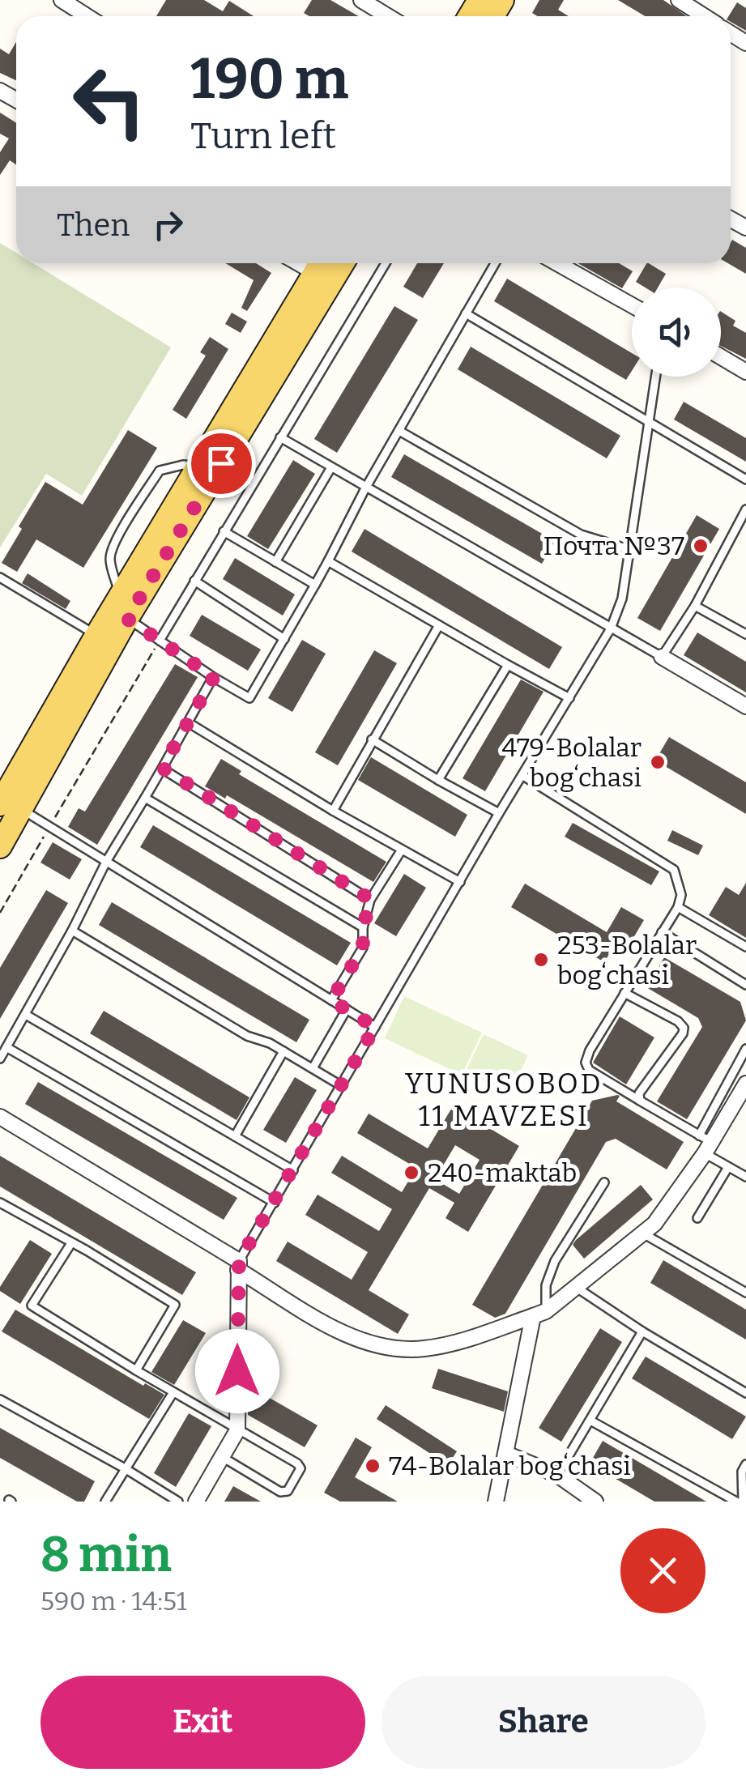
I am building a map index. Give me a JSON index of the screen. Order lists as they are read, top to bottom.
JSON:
{
  "districts": ["YUNUSOBOD 11 MAVZESI"],
  "places": [
    "Почта №37",
    "479-Bolalar bogʻchasi",
    "253-Bolalar bogʻchasi",
    "240-maktab",
    "74-Bolalar bogʻchasi"
  ],
  "page": {
    "turn": ["190 m", "Turn left"],
    "then": "Then",
    "heading": ["8 min", "590 m · 14:51"],
    "buttons": ["Exit", "Share"]
  }
}
